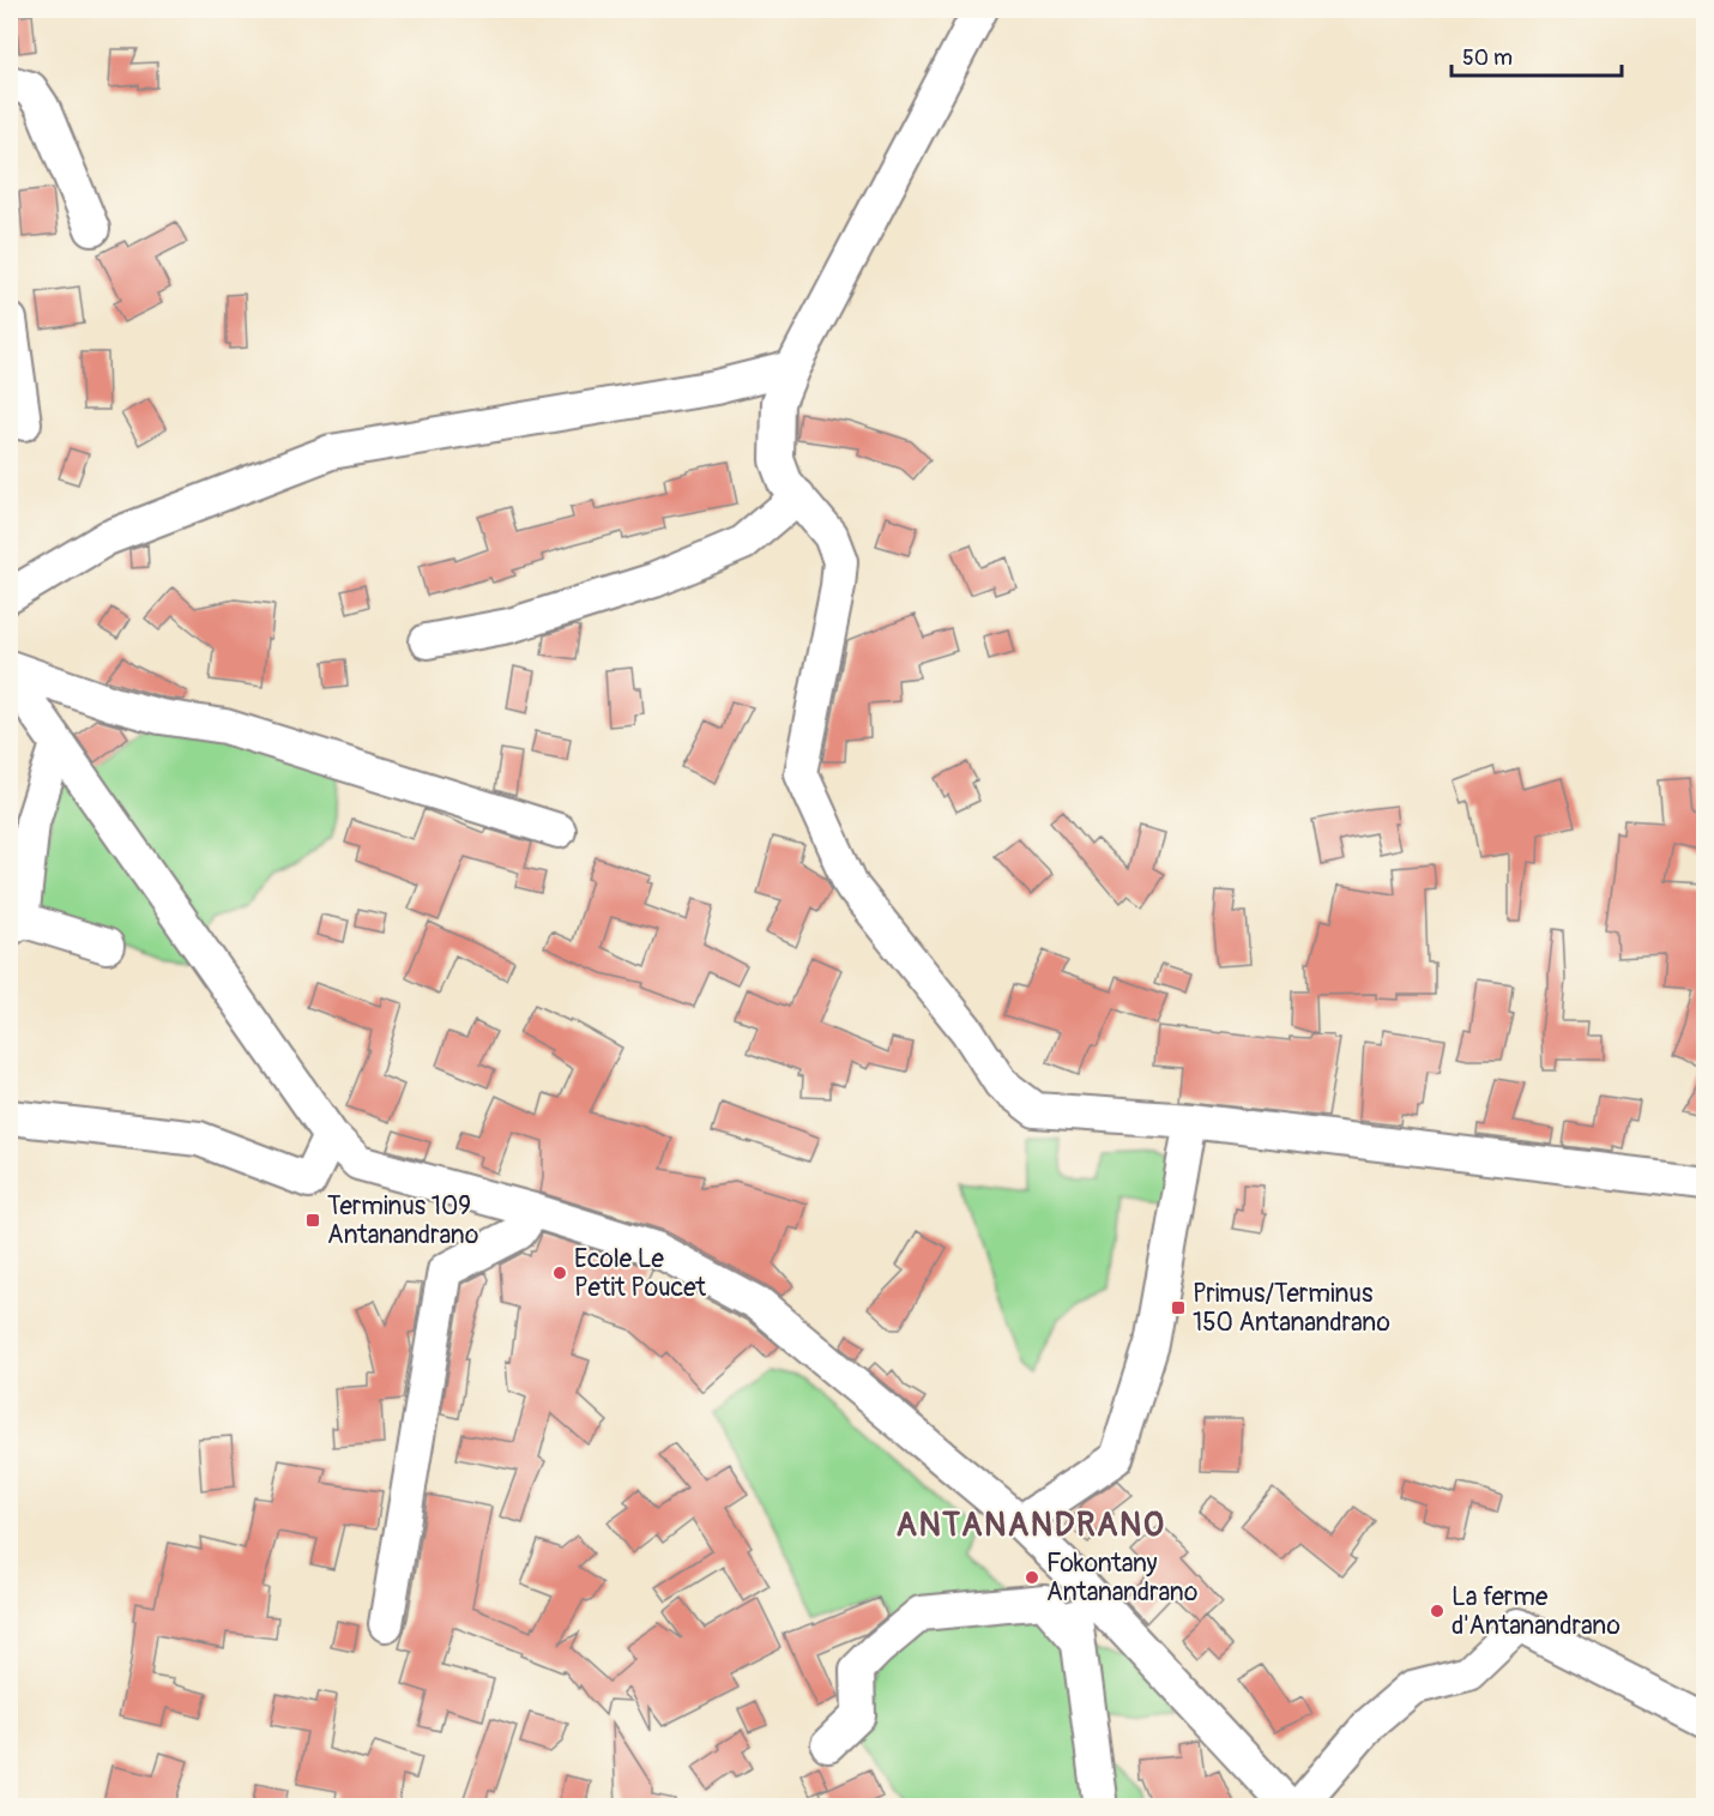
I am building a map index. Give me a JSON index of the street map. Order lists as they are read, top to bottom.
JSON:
{
  "districts": ["ANTANANDRANO"],
  "places": {
    "transit": ["Terminus 109 Antanandrano", "Primus/Terminus 150 Antanandrano"],
    "other": ["Ecole Le Petit Poucet", "Fokontany Antanandrano", "La ferme d'Antanandrano"]
  },
  "scale_bar": "50 m"
}
